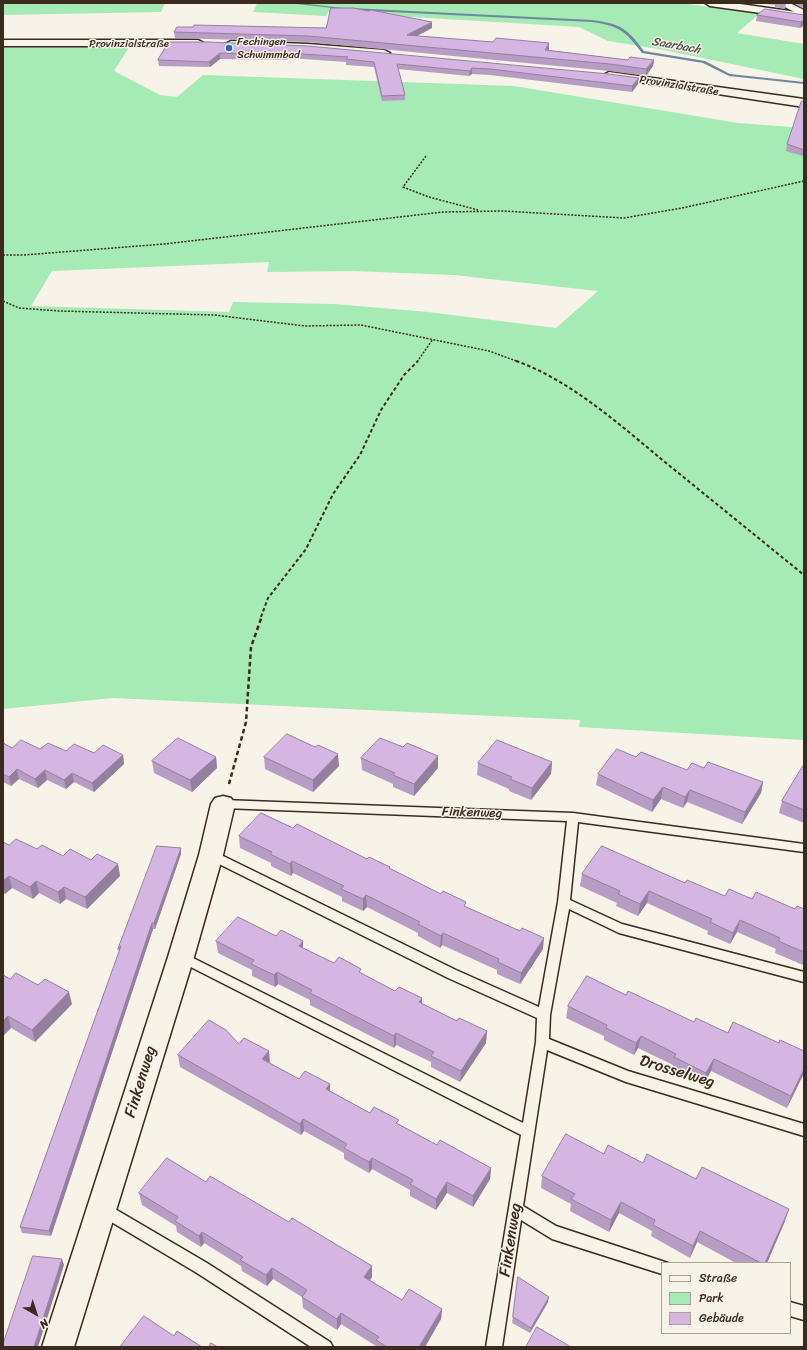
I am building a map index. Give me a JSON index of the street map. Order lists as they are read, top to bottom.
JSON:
{
  "streets": {
    "main road": ["Provinzialstraße"],
    "street": ["Finkenweg"],
    "lane": ["Drosselweg"]
  },
  "crossings": [
    ["Finkenweg", "Drosselweg"]
  ],
  "water": ["Saarbach"],
  "places": ["Fechingen Schwimmbad"],
  "legend": ["Straße", "Park", "Gebäude"],
  "north": "bottom right"
}
